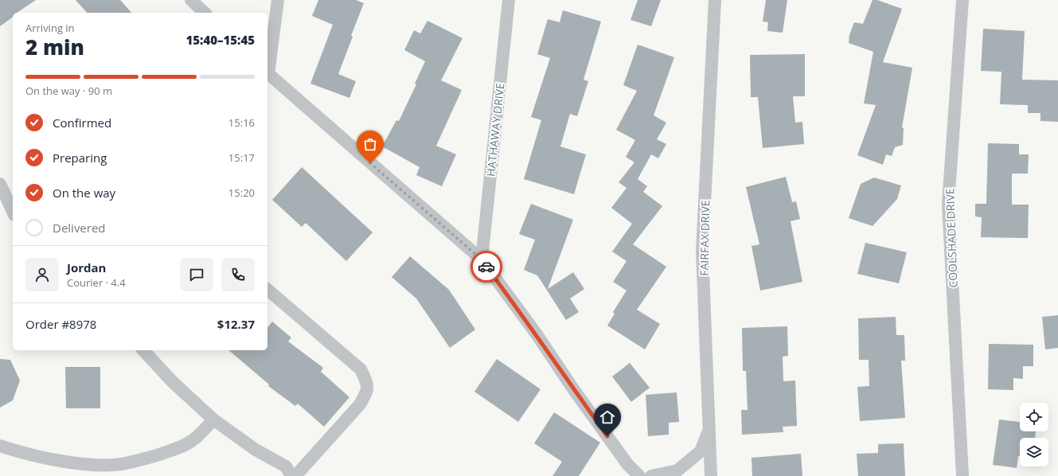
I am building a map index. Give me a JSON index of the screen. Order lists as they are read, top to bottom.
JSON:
{
  "streets": {
    "street": ["HATHAWAY DRIVE", "FAIRFAX DRIVE", "COOLSHADE DRIVE"]
  },
  "page": {
    "heading": ["2 min", "Arriving in", "15:40–15:45"],
    "panel": [
      "Jordan",
      "Courier · 4.4",
      "Order #8978",
      "$12.37"
    ],
    "bar": "On the way · 90 m",
    "list": [
      ["Confirmed", "15:16"],
      ["Preparing", "15:17"],
      ["On the way", "15:20"],
      "Delivered"
    ]
  }
}
